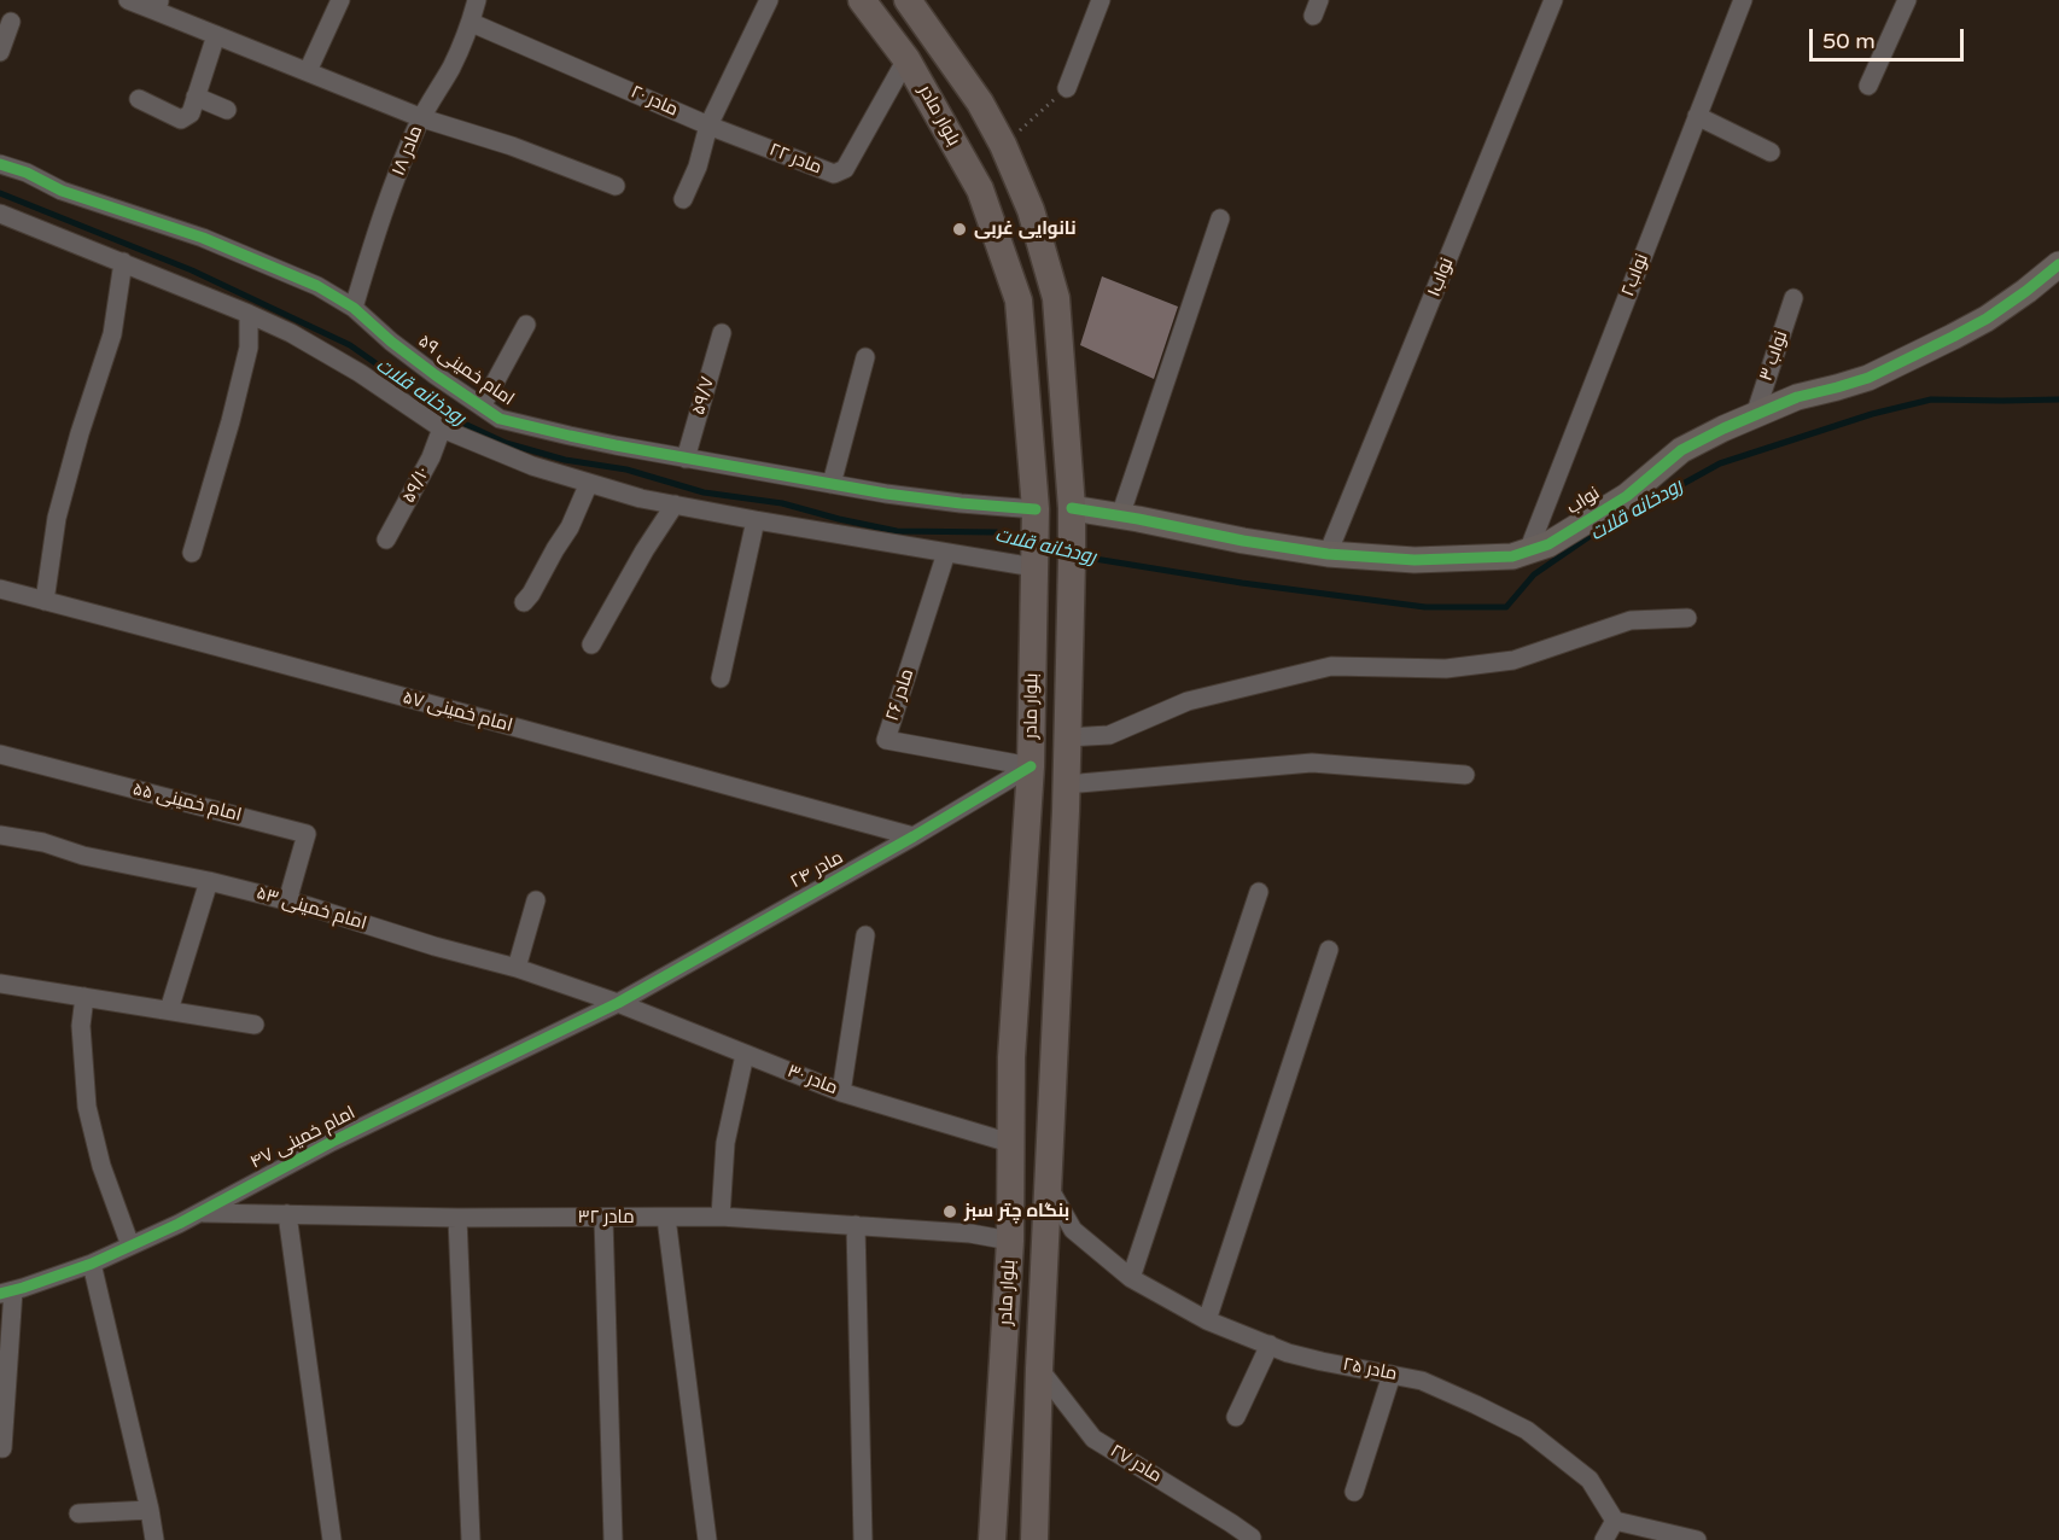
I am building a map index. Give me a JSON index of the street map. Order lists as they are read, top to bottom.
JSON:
{
  "streets": {
    "main road": ["بلوار مادر"],
    "street": [
      "مادر ۲۰",
      "مادر ۱۸",
      "مادر ۲۲",
      "نواب۲",
      "نواب۱",
      "نواب ۳",
      "امام خمینی ۵۹",
      "۵۹/۷",
      "۵۹/۱۰",
      "نواب",
      "مادر ۲۶",
      "امام خمینی ۵۷",
      "امام خمینی ۵۵",
      "مادر ۲۴",
      "امام خمینی ۵۳",
      "مادر ۳۰",
      "امام خمینی ۴۷",
      "مادر ۳۲",
      "مادر ۲۵",
      "مادر ۲۷"
    ]
  },
  "crossings": [
    ["مادر ۲۰", "مادر ۱۸"],
    ["مادر ۲۰", "مادر ۲۲"],
    ["بلوار مادر", "مادر ۲۲"],
    ["بلوار مادر", "امام خمینی ۵۹"],
    ["بلوار مادر", "نواب"],
    ["بلوار مادر", "مادر ۲۶"],
    ["بلوار مادر", "مادر ۲۴"],
    ["بلوار مادر", "مادر ۳۰"],
    ["بلوار مادر", "مادر ۳۲"],
    ["بلوار مادر", "مادر ۲۵"],
    ["بلوار مادر", "مادر ۲۷"],
    ["مادر ۱۸", "امام خمینی ۵۹"],
    ["نواب۲", "نواب"],
    ["نواب۱", "نواب"],
    ["نواب ۳", "نواب"],
    ["امام خمینی ۵۹", "۵۹/۷"],
    ["مادر ۲۶", "مادر ۲۴"],
    ["امام خمینی ۵۷", "مادر ۲۴"],
    ["امام خمینی ۵۵", "امام خمینی ۵۳"],
    ["مادر ۲۴", "امام خمینی ۵۳"],
    ["مادر ۲۴", "مادر ۳۰"],
    ["مادر ۲۴", "امام خمینی ۴۷"],
    ["امام خمینی ۵۳", "مادر ۳۰"],
    ["امام خمینی ۵۳", "امام خمینی ۴۷"],
    ["مادر ۳۰", "امام خمینی ۴۷"],
    ["امام خمینی ۴۷", "مادر ۳۲"]
  ],
  "water": ["رودخانه قلات"],
  "places": ["نانوایی غربی", "بنگاه چتر سبز"],
  "scale_bar": "50 m"
}
